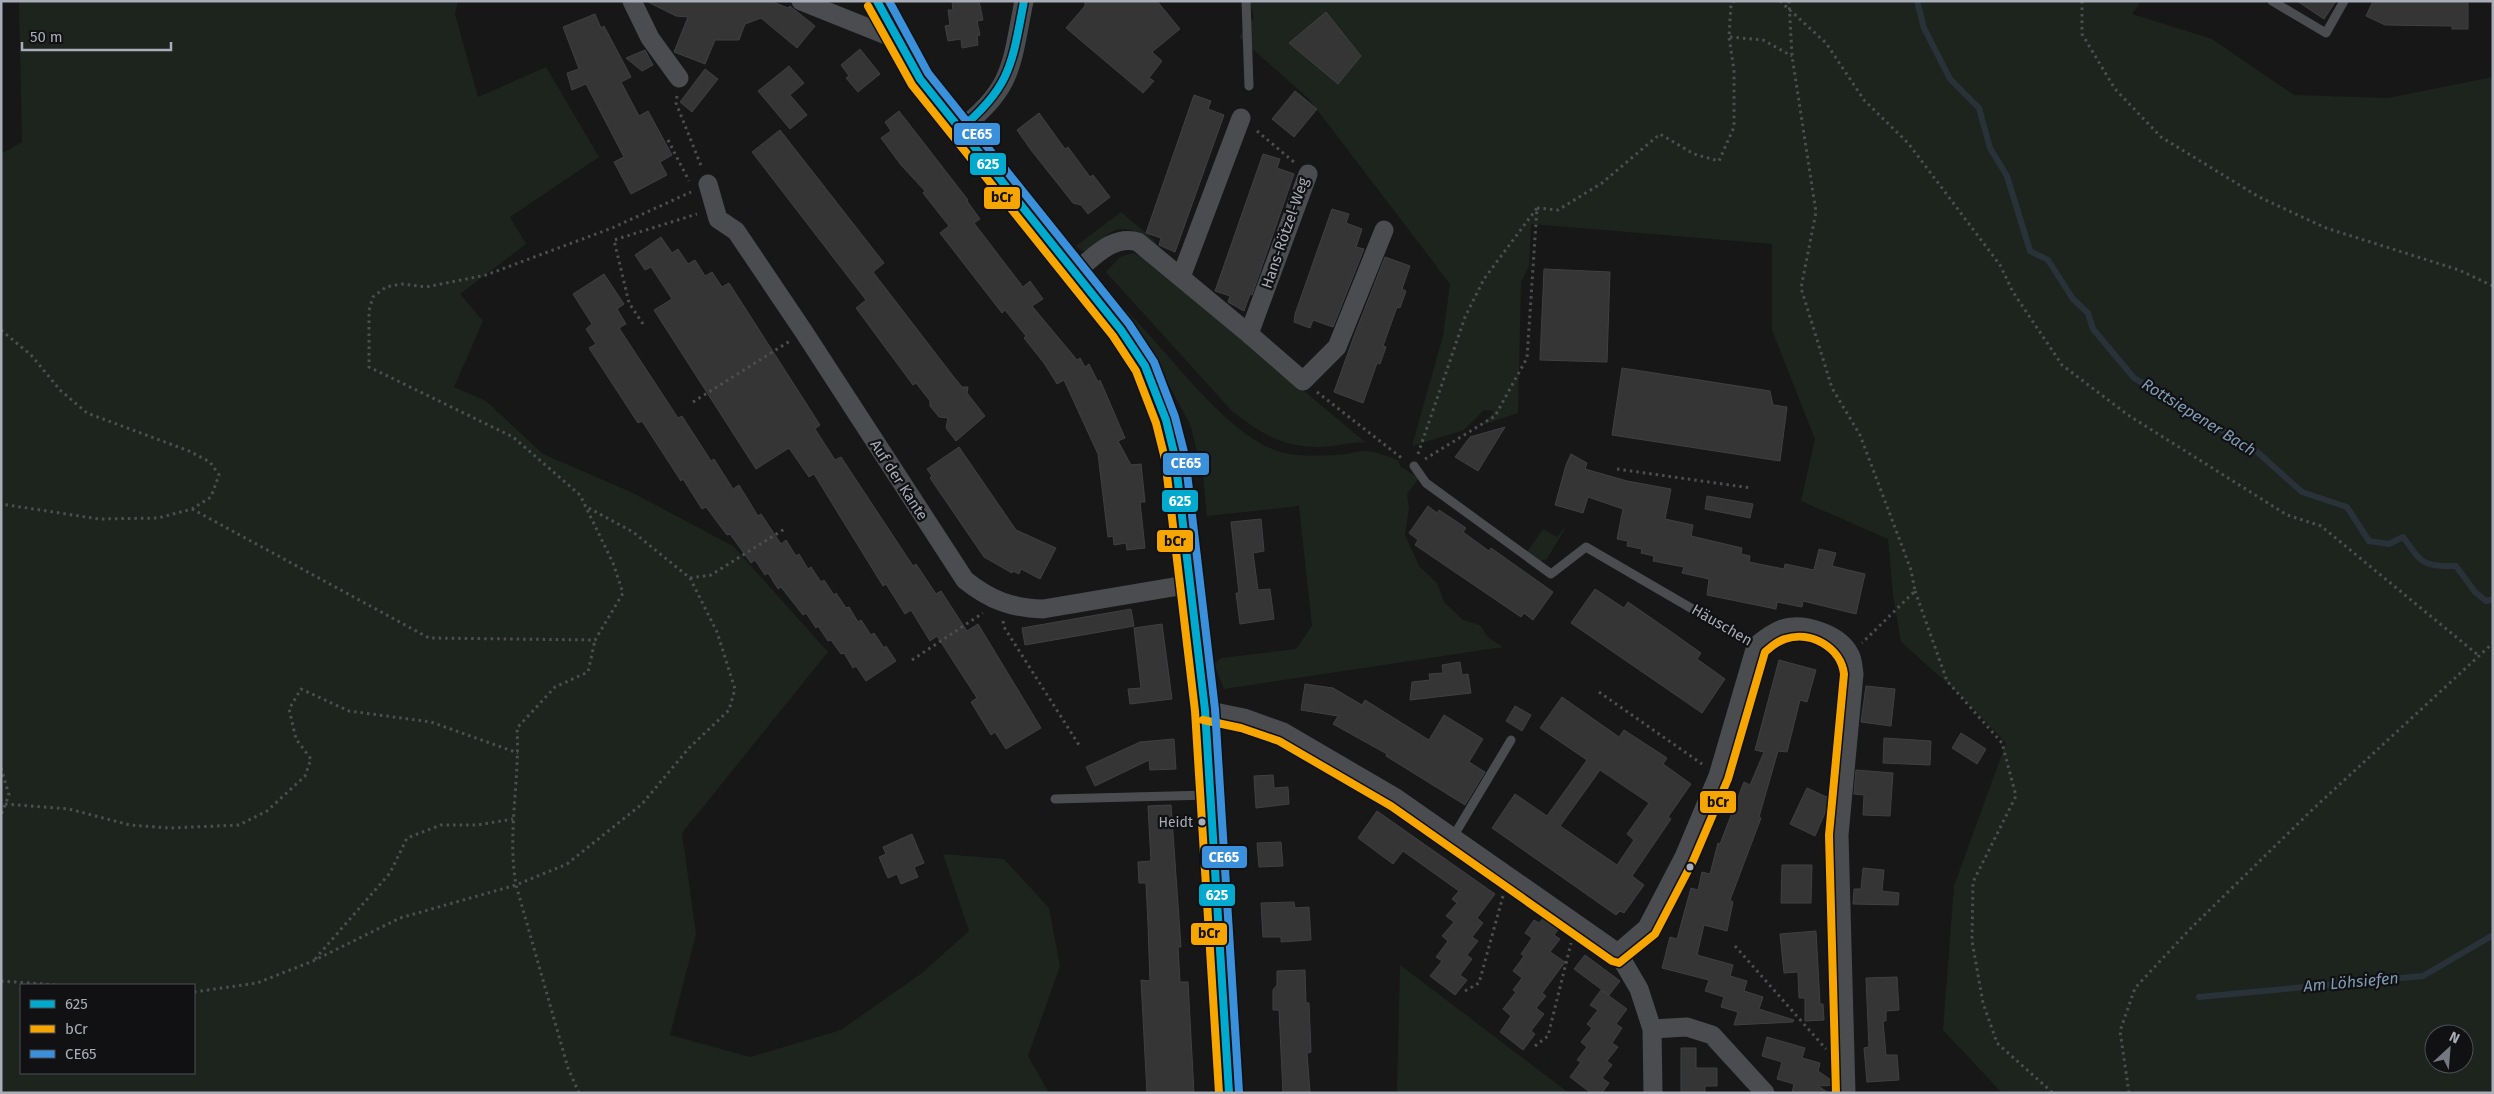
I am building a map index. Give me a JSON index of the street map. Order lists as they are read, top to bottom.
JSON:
{
  "streets": {
    "street": ["Hans-Rötzel-Weg", "Auf der Kante", "Häuschen"]
  },
  "water": ["Rottsiepener Bach", "Am Löhsiefen"],
  "places": ["Heidt"],
  "lines": ["transit line 625", "transit line CE65", "transit line bCr"],
  "legend": ["625", "bCr", "CE65"],
  "scale_bar": "50 m",
  "north": "top right"
}
